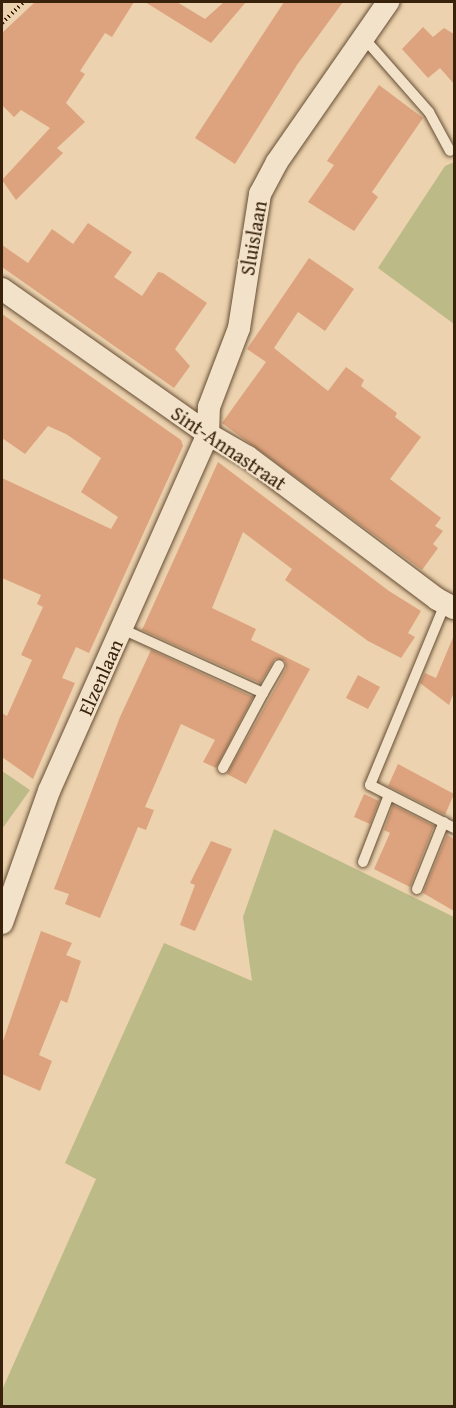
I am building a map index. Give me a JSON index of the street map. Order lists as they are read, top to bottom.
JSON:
{
  "streets": {
    "street": ["Sluislaan", "Sint-Annastraat", "Elzenlaan"]
  },
  "crossings": [
    ["Sluislaan", "Sint-Annastraat"],
    ["Sluislaan", "Elzenlaan"],
    ["Sint-Annastraat", "Elzenlaan"]
  ]
}
